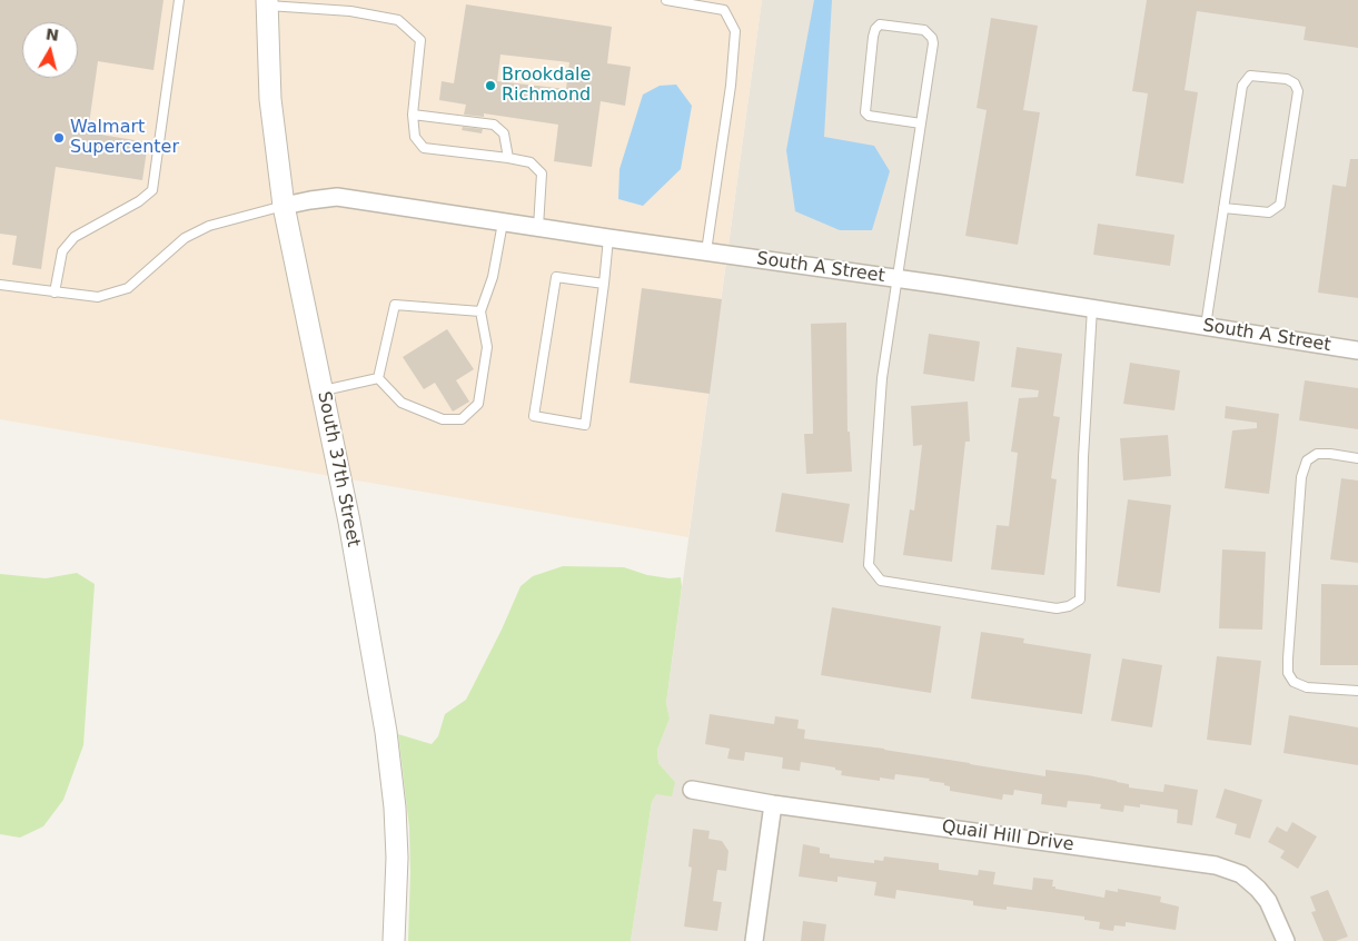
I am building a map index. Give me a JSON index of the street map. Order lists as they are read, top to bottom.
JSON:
{
  "streets": {
    "street": ["South A Street", "South 37th Street", "Quail Hill Drive"]
  },
  "crossings": [
    ["South A Street", "South 37th Street"]
  ],
  "places": ["Brookdale Richmond", "Walmart Supercenter"],
  "north": "top"
}
